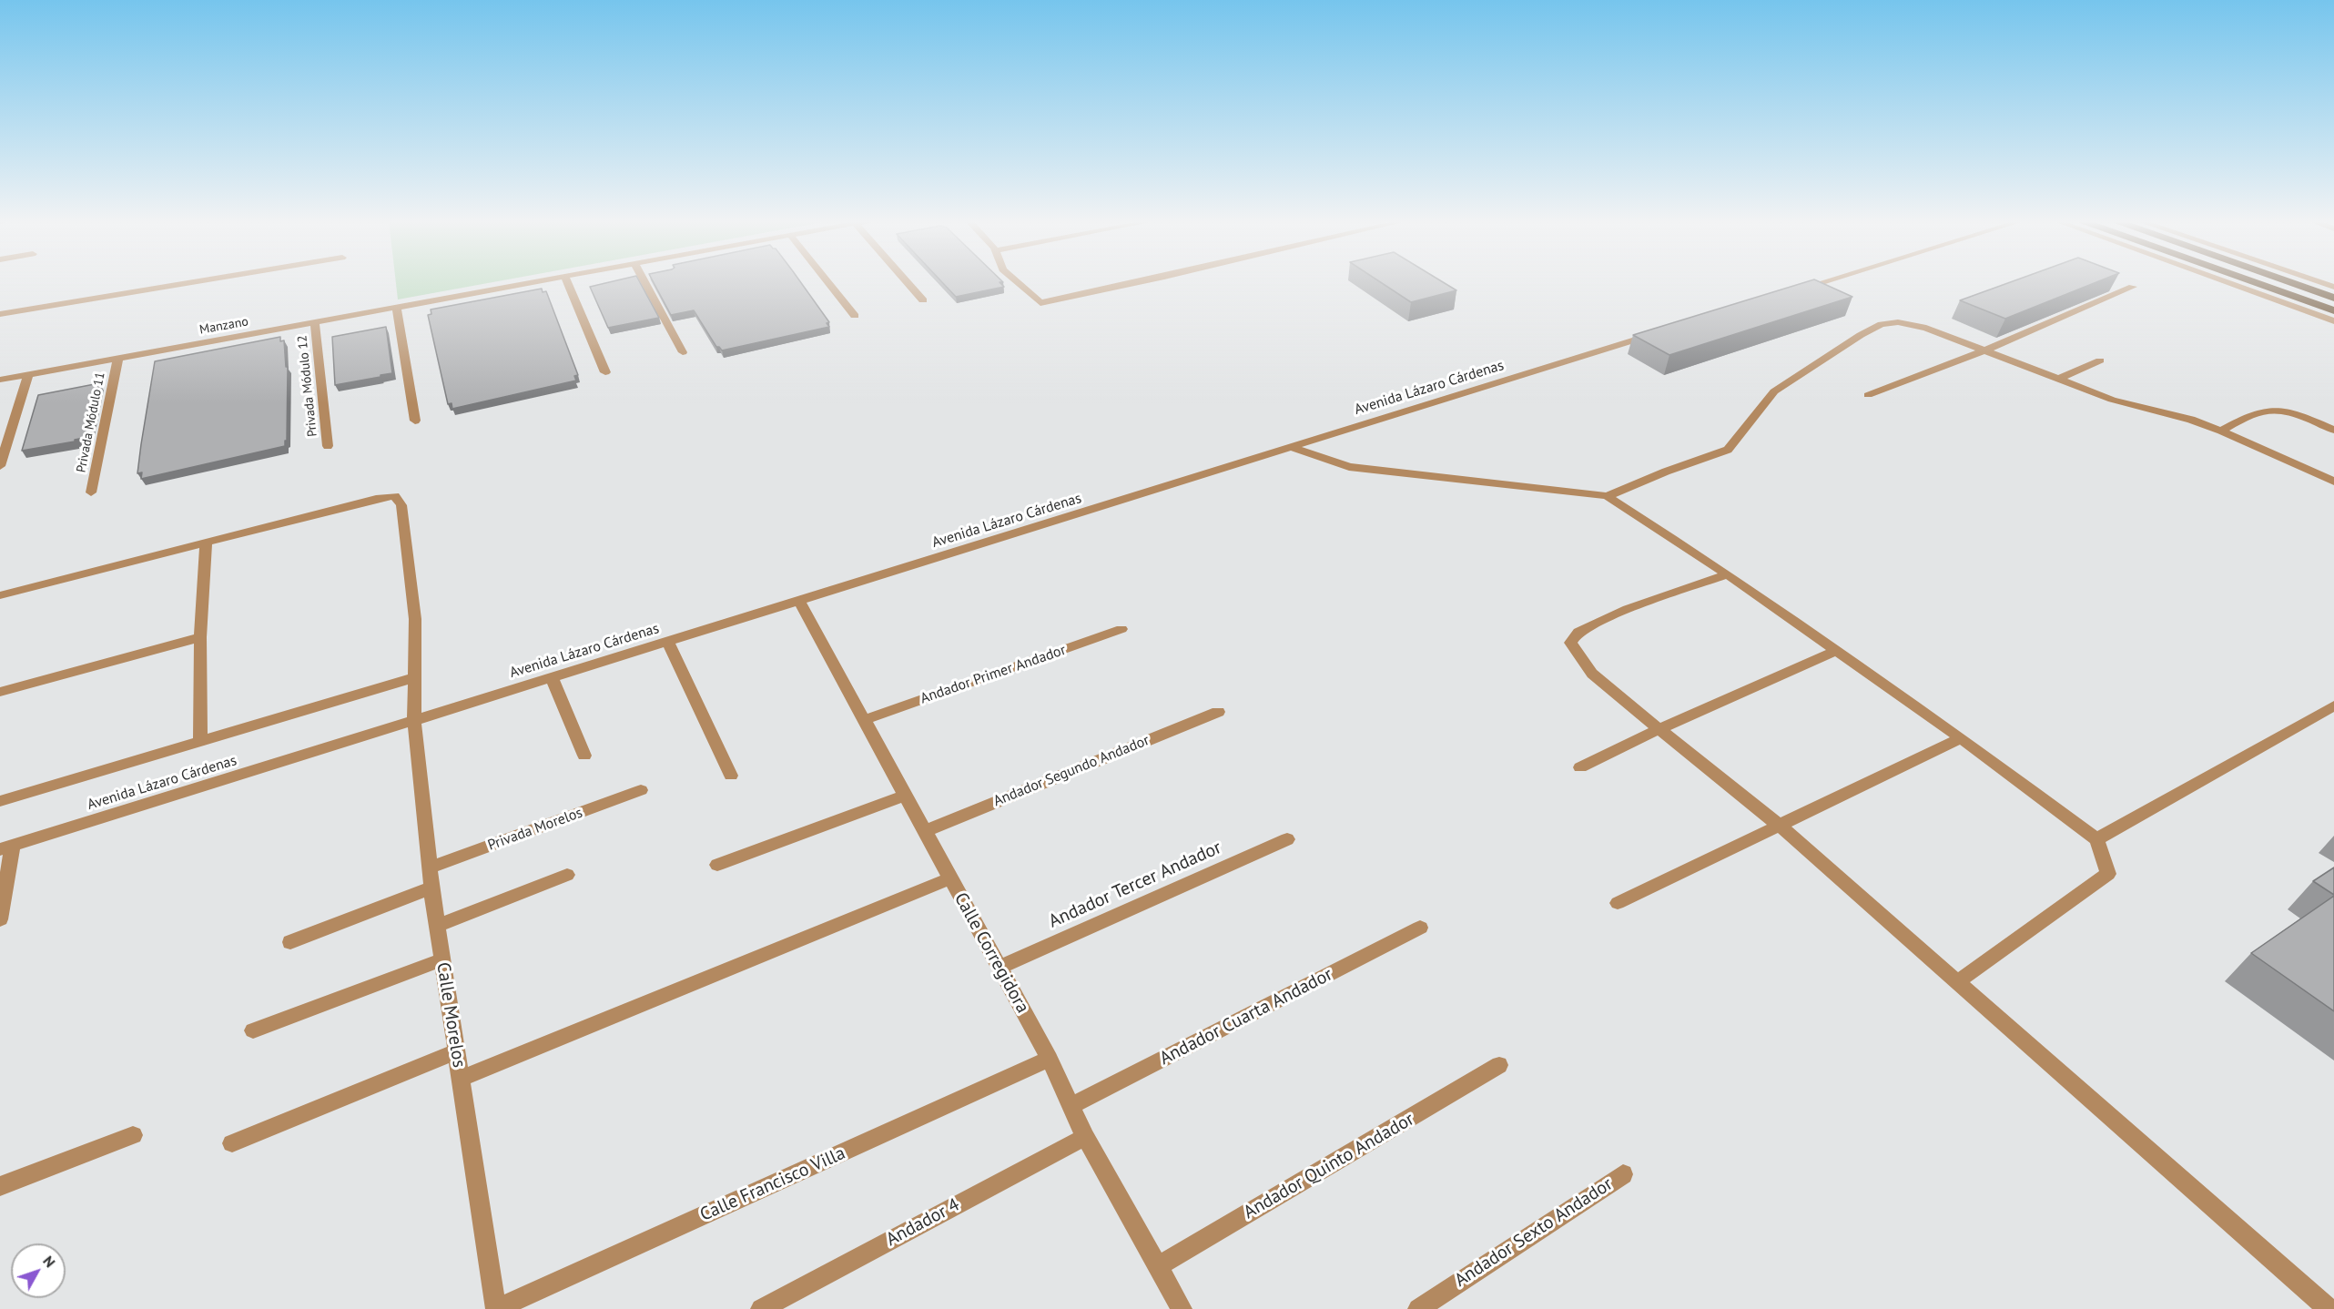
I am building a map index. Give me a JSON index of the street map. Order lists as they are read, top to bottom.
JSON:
{
  "streets": {
    "street": [
      "Manzano",
      "Privada Módulo 12",
      "Avenida Lázaro Cárdenas",
      "Privada Módulo 11",
      "Andador Primer Andador",
      "Andador Segundo Andador",
      "Privada Morelos",
      "Andador Tercer Andador",
      "Calle Corregidora",
      "Calle Morelos",
      "Andador Cuarta Andador",
      "Andador Quinto Andador",
      "Calle Francisco Villa",
      "Andador 4",
      "Andador Sexto Andador"
    ]
  },
  "crossings": [
    ["Manzano", "Privada Módulo 12"],
    ["Manzano", "Privada Módulo 11"],
    ["Avenida Lázaro Cárdenas", "Calle Corregidora"],
    ["Avenida Lázaro Cárdenas", "Calle Morelos"],
    ["Andador Primer Andador", "Calle Corregidora"],
    ["Andador Segundo Andador", "Calle Corregidora"],
    ["Privada Morelos", "Calle Morelos"],
    ["Andador Tercer Andador", "Calle Corregidora"],
    ["Calle Corregidora", "Andador Cuarta Andador"],
    ["Calle Corregidora", "Andador Quinto Andador"],
    ["Calle Corregidora", "Calle Francisco Villa"],
    ["Calle Corregidora", "Andador 4"],
    ["Calle Morelos", "Calle Francisco Villa"]
  ],
  "north": "top right"
}
